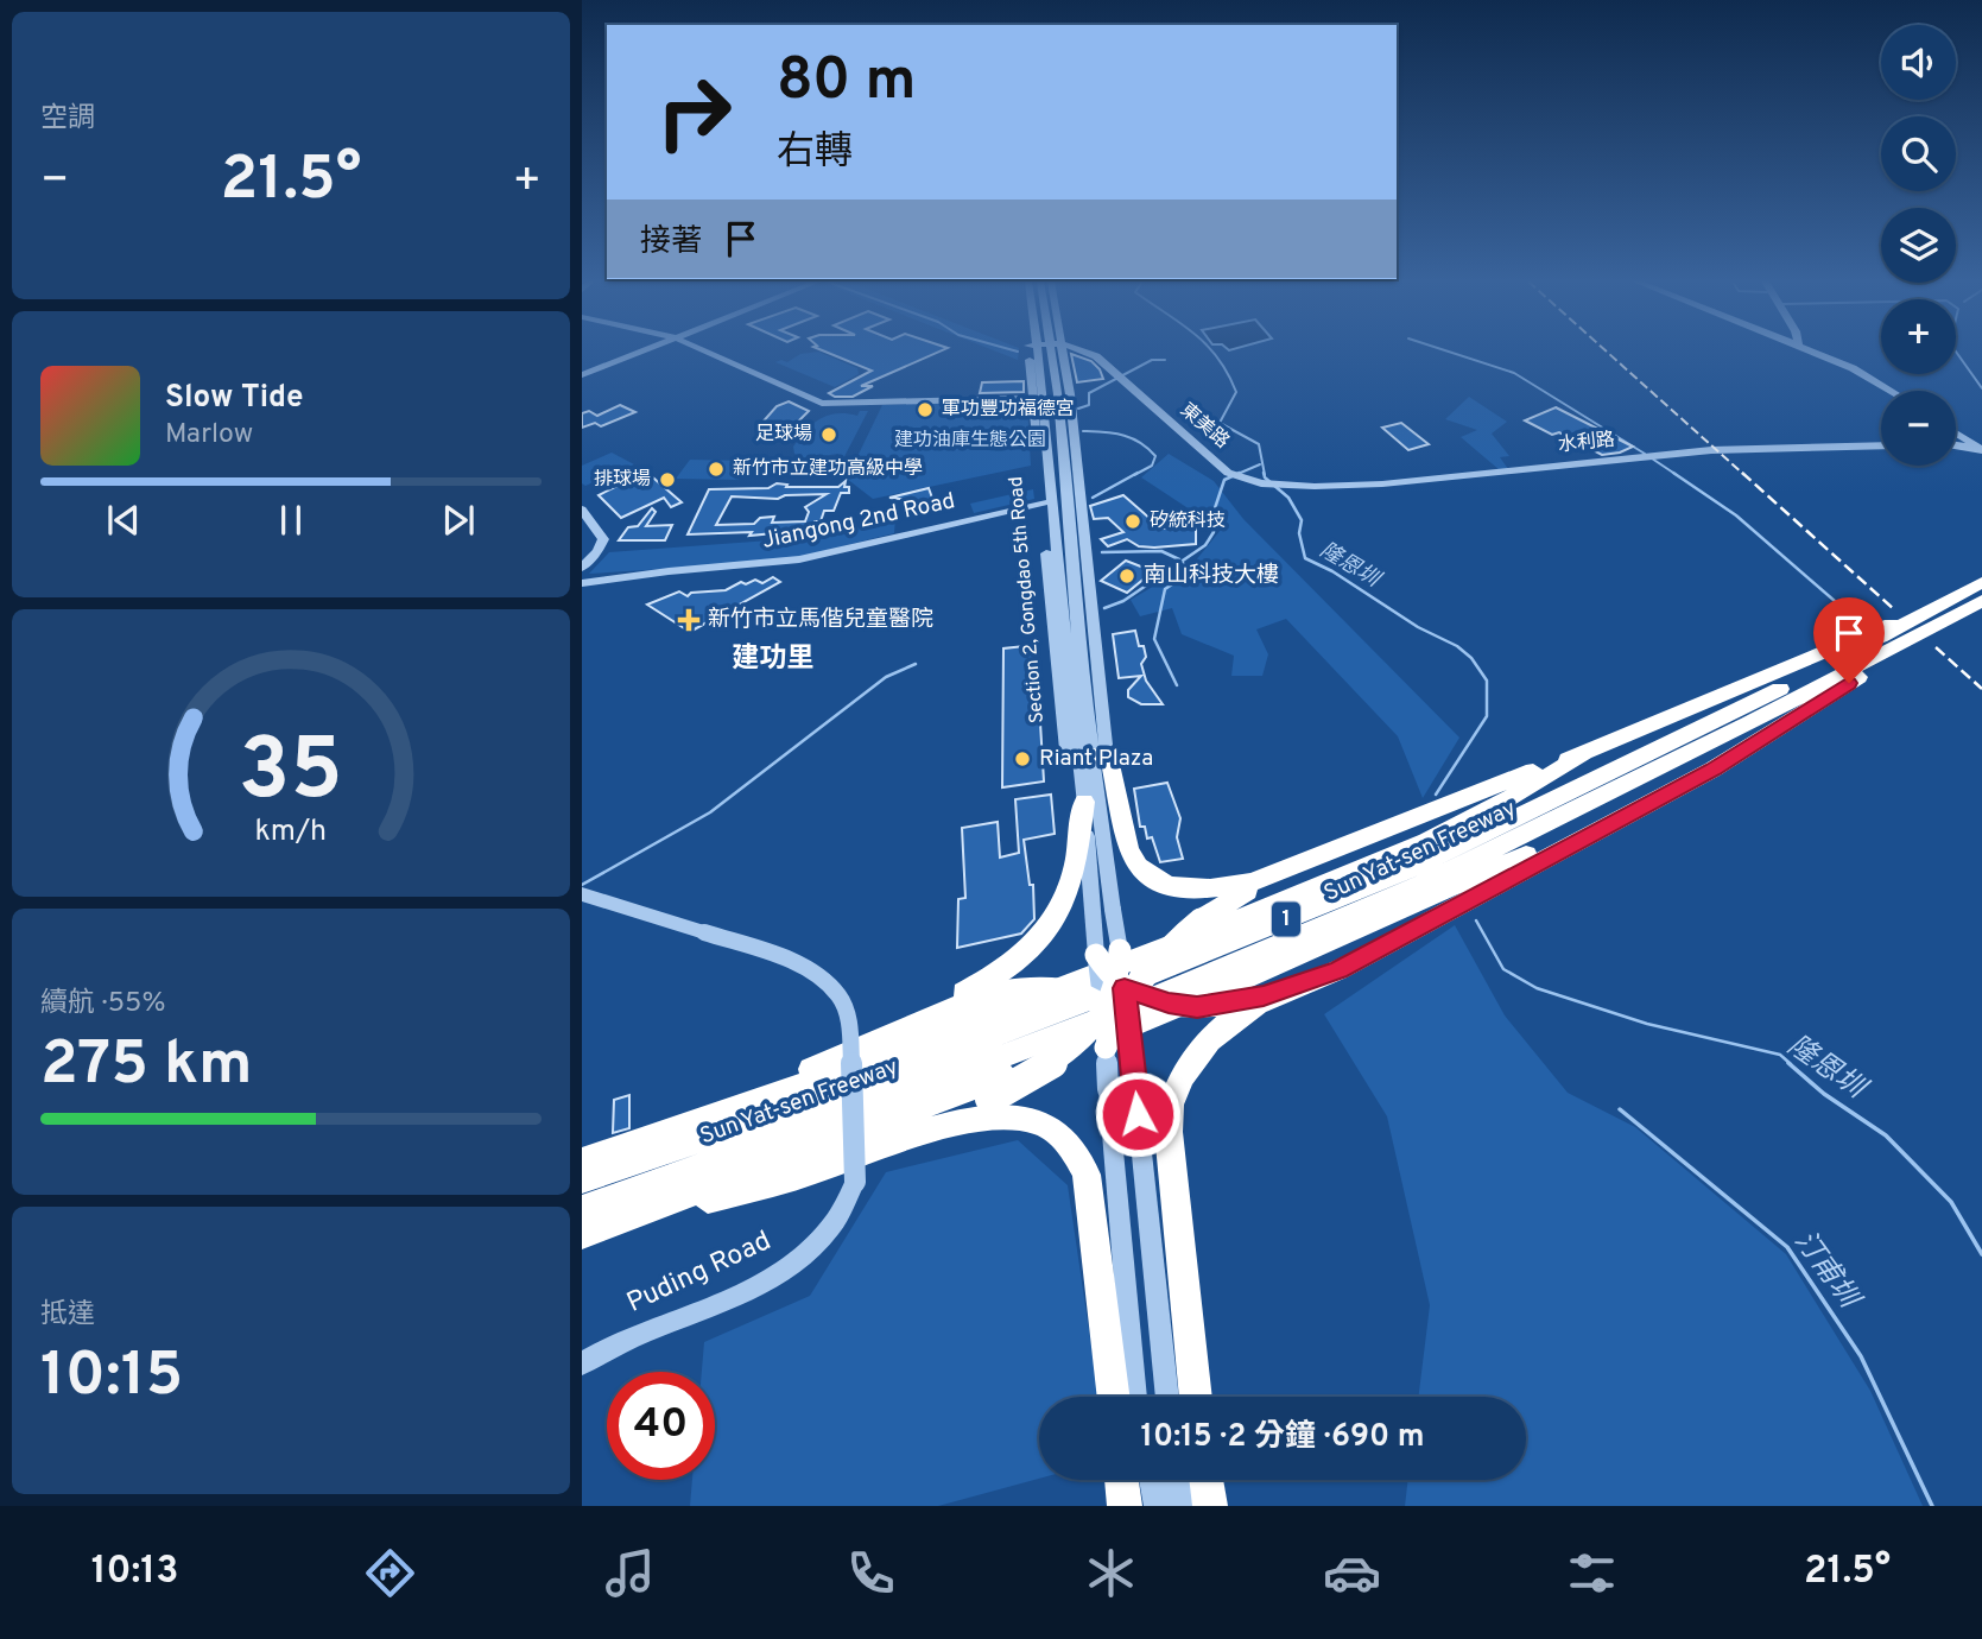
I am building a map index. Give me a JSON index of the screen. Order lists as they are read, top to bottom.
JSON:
{
  "streets": {
    "highway": ["Sun Yat-sen Freeway", "1"],
    "street": [
      "東美路",
      "水利路",
      "Jiangong 2nd Road",
      "Section 2, Gongdao 5th Road",
      "Puding Road"
    ]
  },
  "crossings": [
    ["東美路", "水利路"],
    ["Jiangong 2nd Road", "Section 2, Gongdao 5th Road"]
  ],
  "districts": ["建功里"],
  "water": ["隆恩圳", "汀甫圳"],
  "parks": ["建功油庫生態公園"],
  "places": {
    "other": [
      "軍功豐功福德宮",
      "足球場",
      "新竹市立建功高級中學",
      "排球場",
      "矽統科技",
      "南山科技大樓",
      "Riant Plaza"
    ],
    "health": ["新竹市立馬偕兒童醫院"]
  },
  "page": {
    "tile": [
      "空調",
      ["續航 · 55%", "275 km"],
      ["抵達", "10:15"]
    ],
    "map_buttons": ["+", "−"],
    "turn": ["80 m", "右轉"],
    "heat": ["−", "21.5°", "+"],
    "then": "接著",
    "song": ["Slow Tide", "Marlow"],
    "limit": "40",
    "trip": "10:15 · 2 分鐘 · 690 m",
    "tabs": ["10:13", "21.5°"],
    "gauge": ["35", "km/h"]
  }
}
